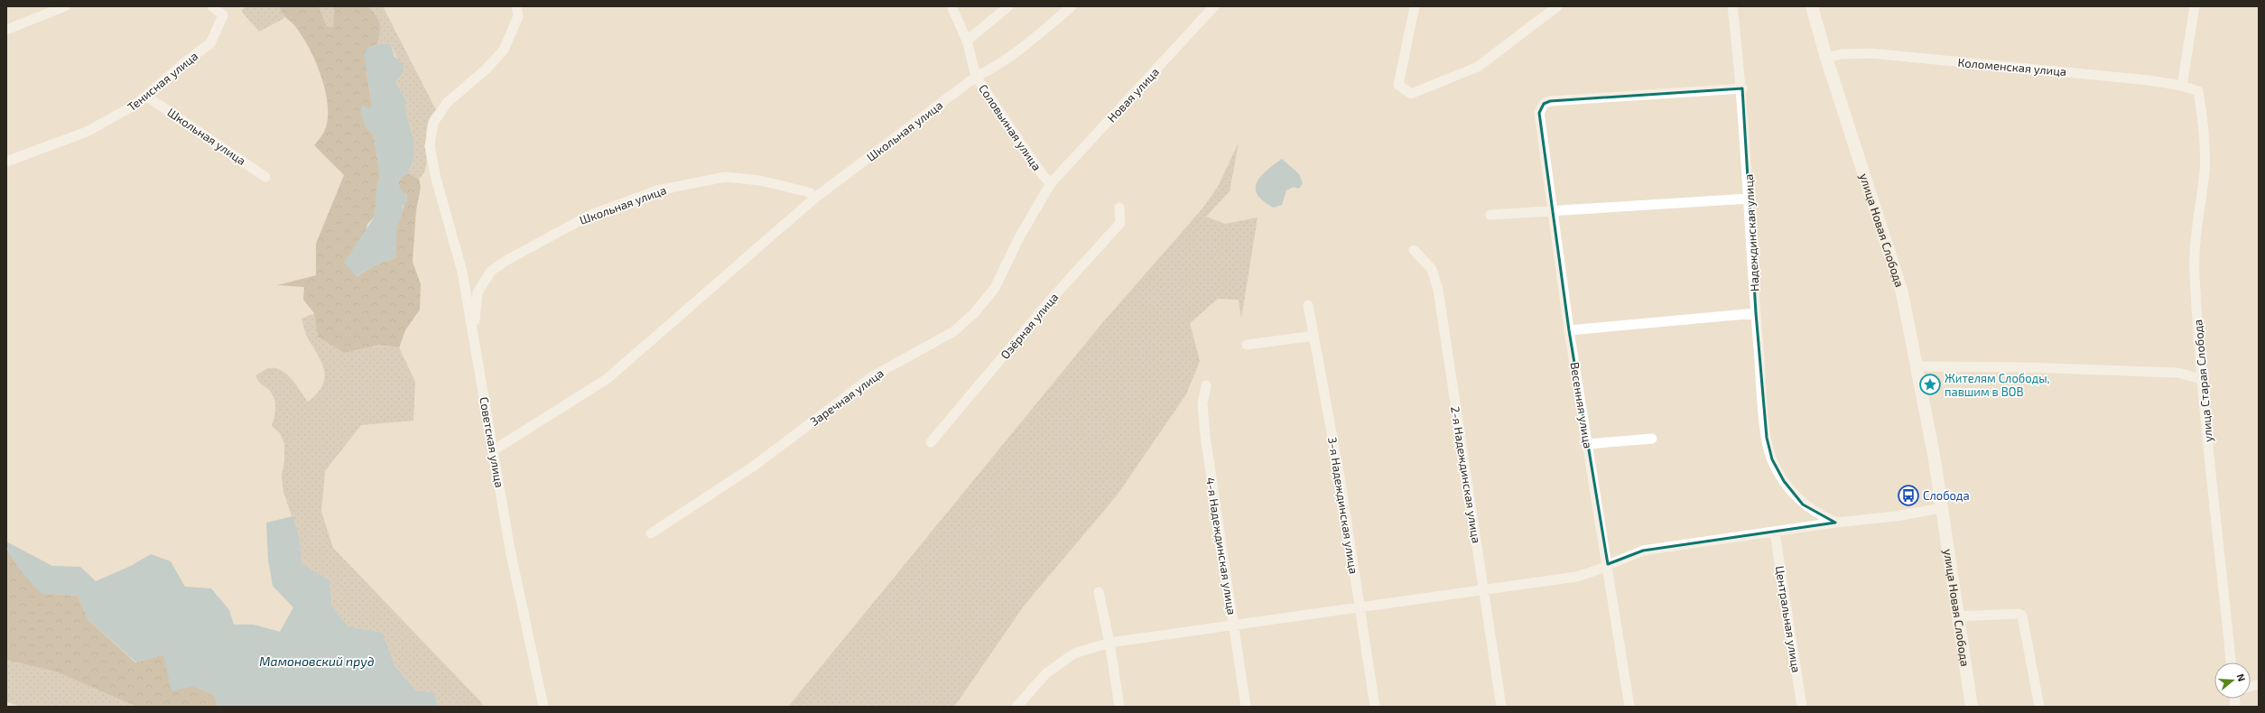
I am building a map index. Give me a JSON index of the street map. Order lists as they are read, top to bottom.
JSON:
{
  "streets": {
    "street": [
      "Коломенская улица",
      "Тенисная улица",
      "Новая улица",
      "Соловьиная улица",
      "Школьная улица",
      "улица Новая Слобода",
      "Надеждинская улица",
      "Озёрная улица",
      "улица Старая Слобода",
      "Заречная улица",
      "Весенняя улица",
      "Советская улица",
      "2-я Надеждинская улица",
      "3-я Надеждинская улица",
      "4-я Надеждинская улица",
      "Центральная улица"
    ]
  },
  "crossings": [
    ["Коломенская улица", "улица Новая Слобода"],
    ["Коломенская улица", "улица Старая Слобода"],
    ["Тенисная улица", "Школьная улица"],
    ["Новая улица", "Соловьиная улица"],
    ["Новая улица", "Заречная улица"],
    ["Соловьиная улица", "Школьная улица"],
    ["Соловьиная улица", "Заречная улица"],
    ["Школьная улица", "Советская улица"],
    ["Надеждинская улица", "Весенняя улица"]
  ],
  "water": ["Мамоновский пруд"],
  "places": {
    "place": ["Жителям Слободы, павшим в ВОВ"],
    "bus stop": ["Слобода"]
  },
  "north": "right"
}
